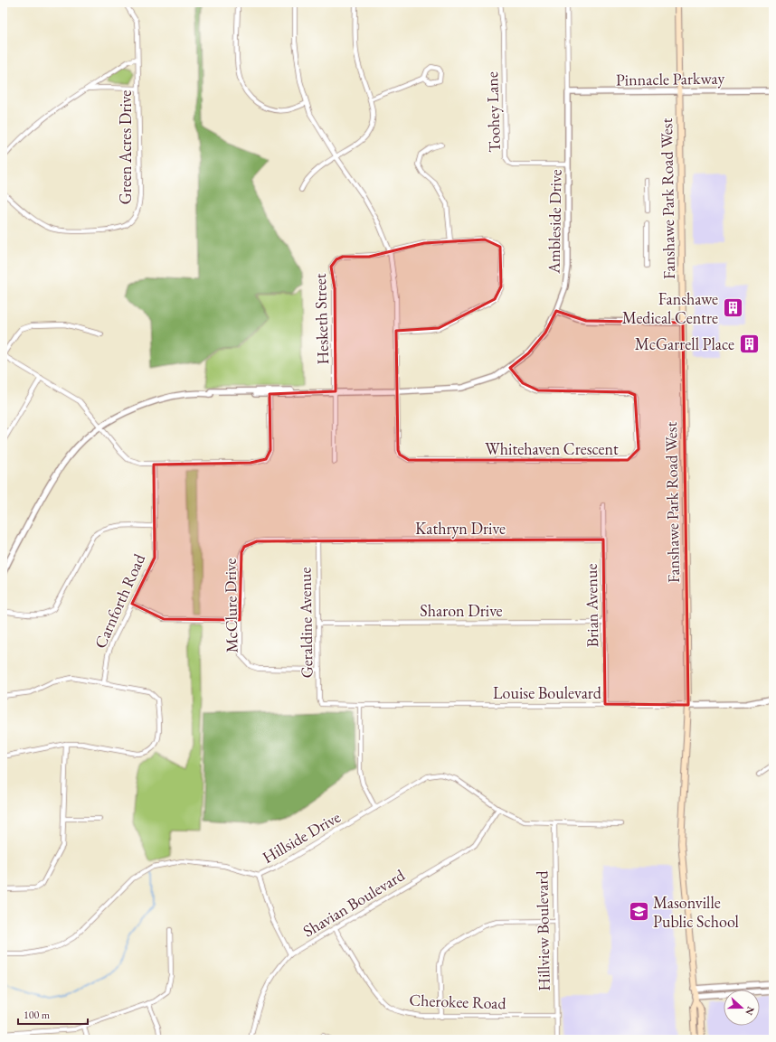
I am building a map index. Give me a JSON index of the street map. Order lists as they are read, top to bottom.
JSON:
{
  "streets": {
    "main road": ["Fanshawe Park Road West"],
    "street": [
      "Pinnacle Parkway",
      "Toohey Lane",
      "Green Acres Drive",
      "Ambleside Drive",
      "Hesketh Street",
      "Whitehaven Crescent",
      "Kathryn Drive",
      "Carnforth Road",
      "McClure Drive",
      "Brian Avenue",
      "Sharon Drive",
      "Geraldine Avenue",
      "Louise Boulevard",
      "Hillside Drive",
      "Shavian Boulevard",
      "Hillview Boulevard",
      "Cherokee Road"
    ]
  },
  "crossings": [
    ["Pinnacle Parkway", "Fanshawe Park Road West"],
    ["Pinnacle Parkway", "Ambleside Drive"],
    ["Toohey Lane", "Ambleside Drive"],
    ["Fanshawe Park Road West", "Louise Boulevard"],
    ["Ambleside Drive", "Hesketh Street"],
    ["Ambleside Drive", "Whitehaven Crescent"],
    ["Kathryn Drive", "McClure Drive"],
    ["Kathryn Drive", "Brian Avenue"],
    ["Kathryn Drive", "Geraldine Avenue"],
    ["McClure Drive", "Geraldine Avenue"],
    ["Brian Avenue", "Sharon Drive"],
    ["Brian Avenue", "Louise Boulevard"],
    ["Sharon Drive", "Geraldine Avenue"],
    ["Geraldine Avenue", "Louise Boulevard"],
    ["Hillside Drive", "Shavian Boulevard"],
    ["Hillside Drive", "Hillview Boulevard"],
    ["Shavian Boulevard", "Cherokee Road"],
    ["Hillview Boulevard", "Cherokee Road"]
  ],
  "places": {
    "building": ["Fanshawe Medical Centre", "McGarrell Place"],
    "school or university": ["Masonville Public School"]
  },
  "scale_bar": "100 m",
  "north": "right"
}
